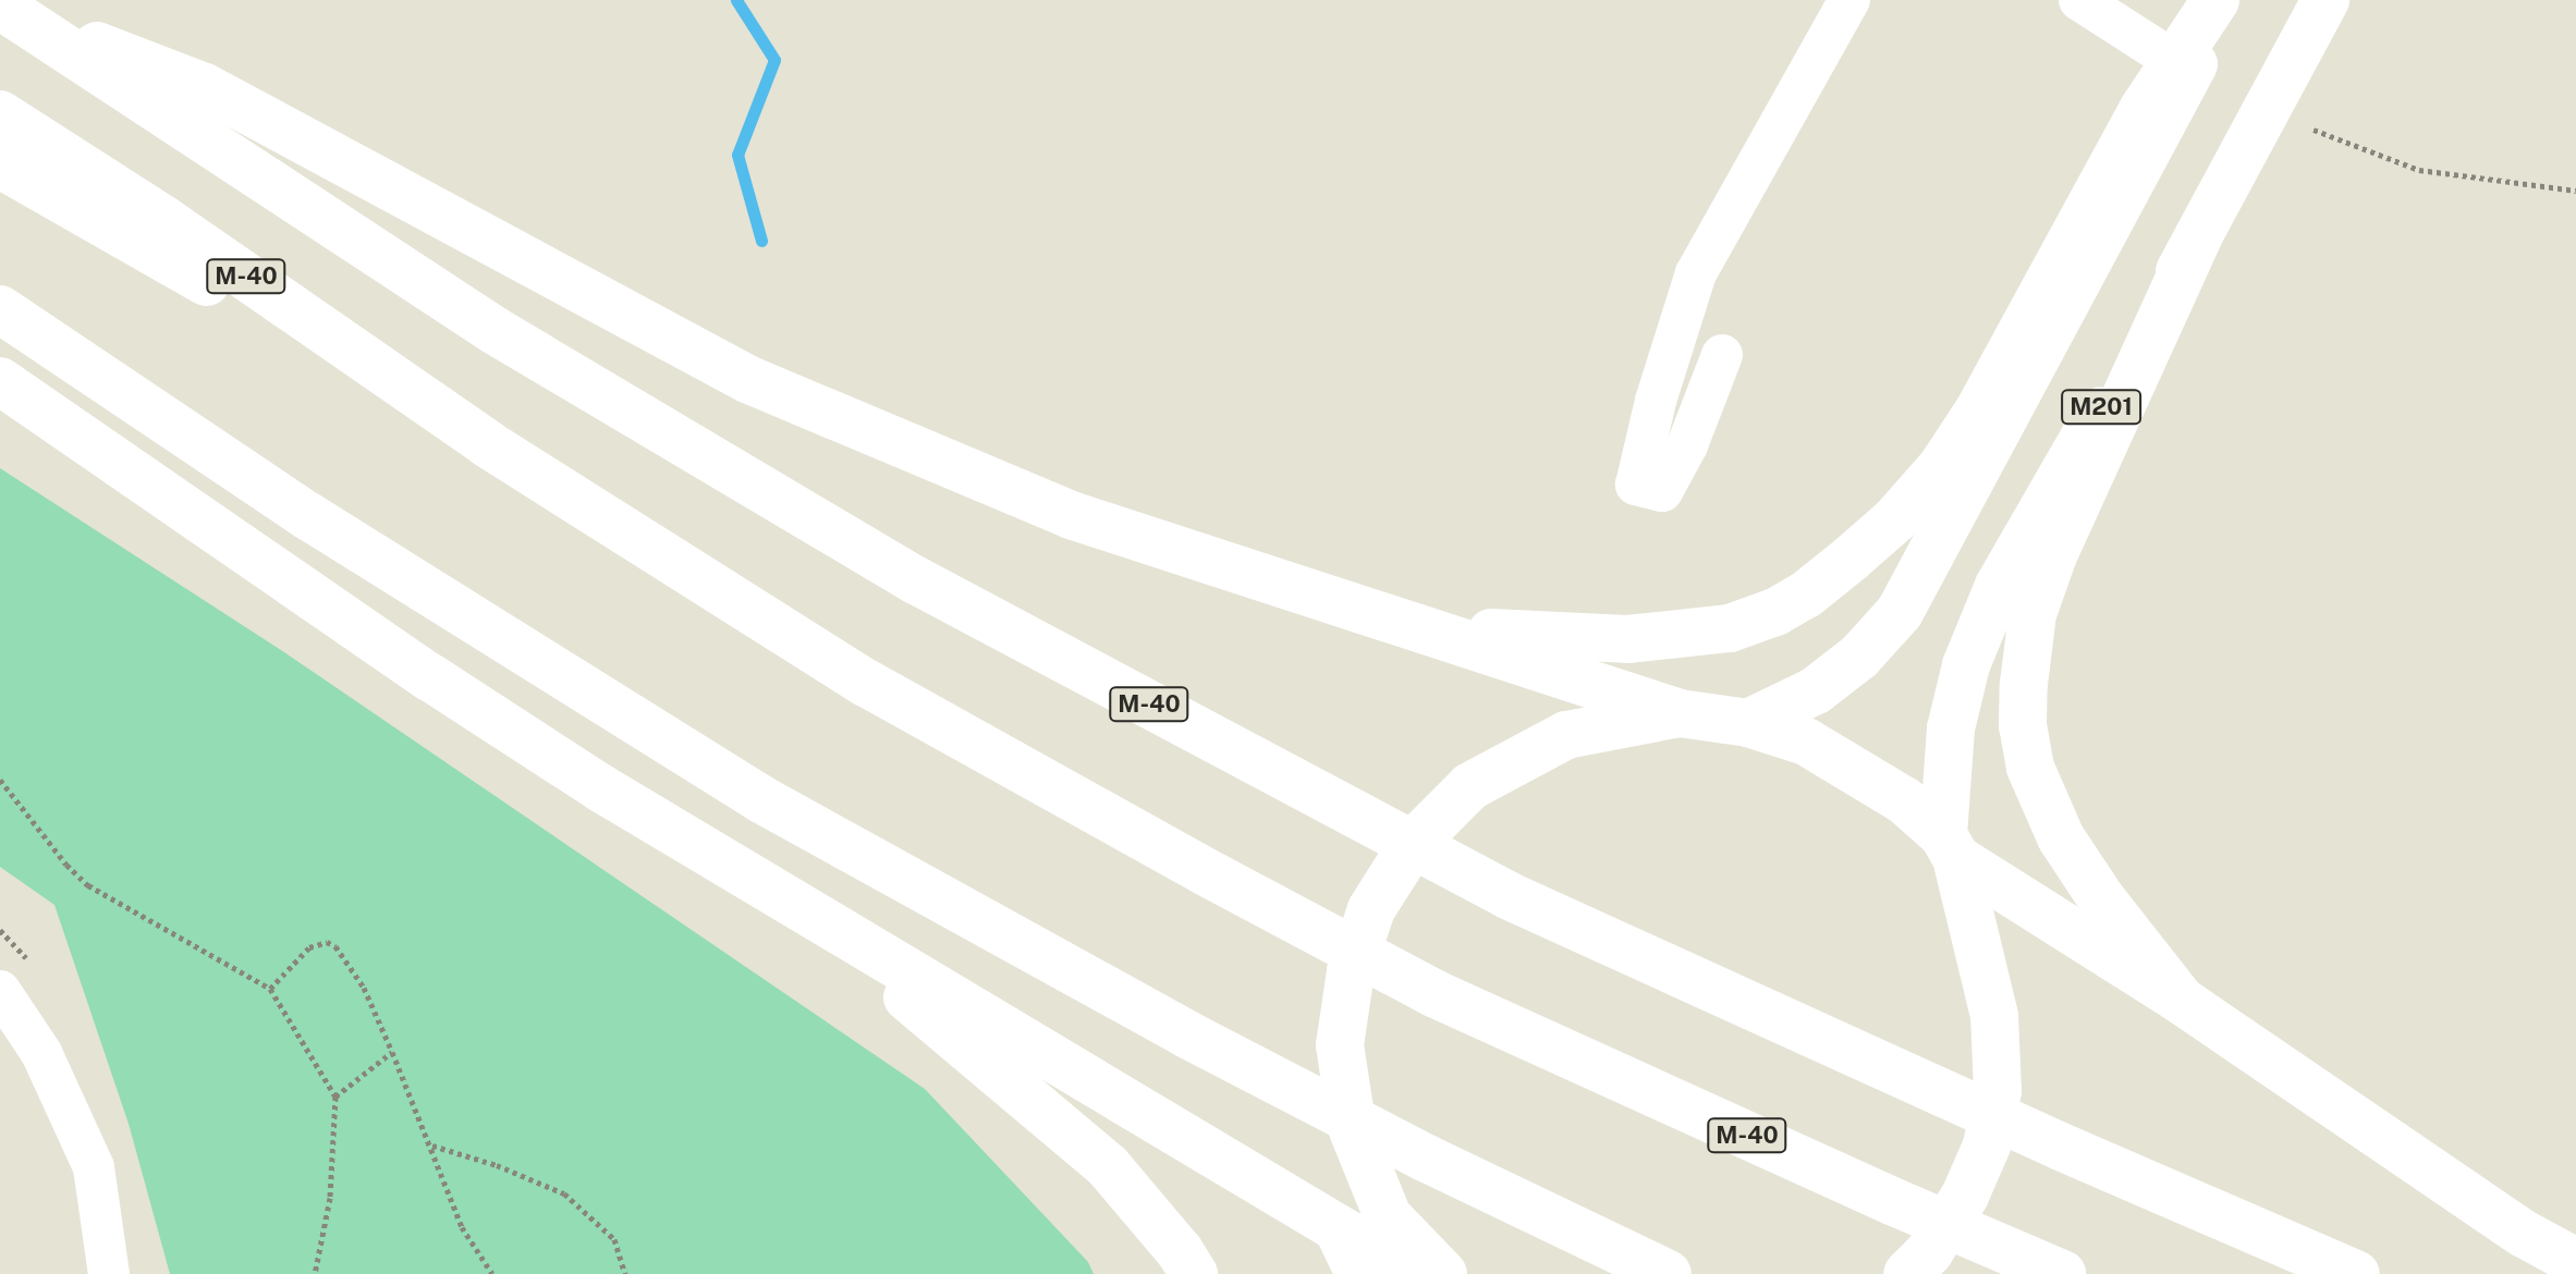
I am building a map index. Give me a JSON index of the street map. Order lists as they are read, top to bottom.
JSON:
{
  "streets": {
    "main road": ["M-40", "M201"]
  }
}
